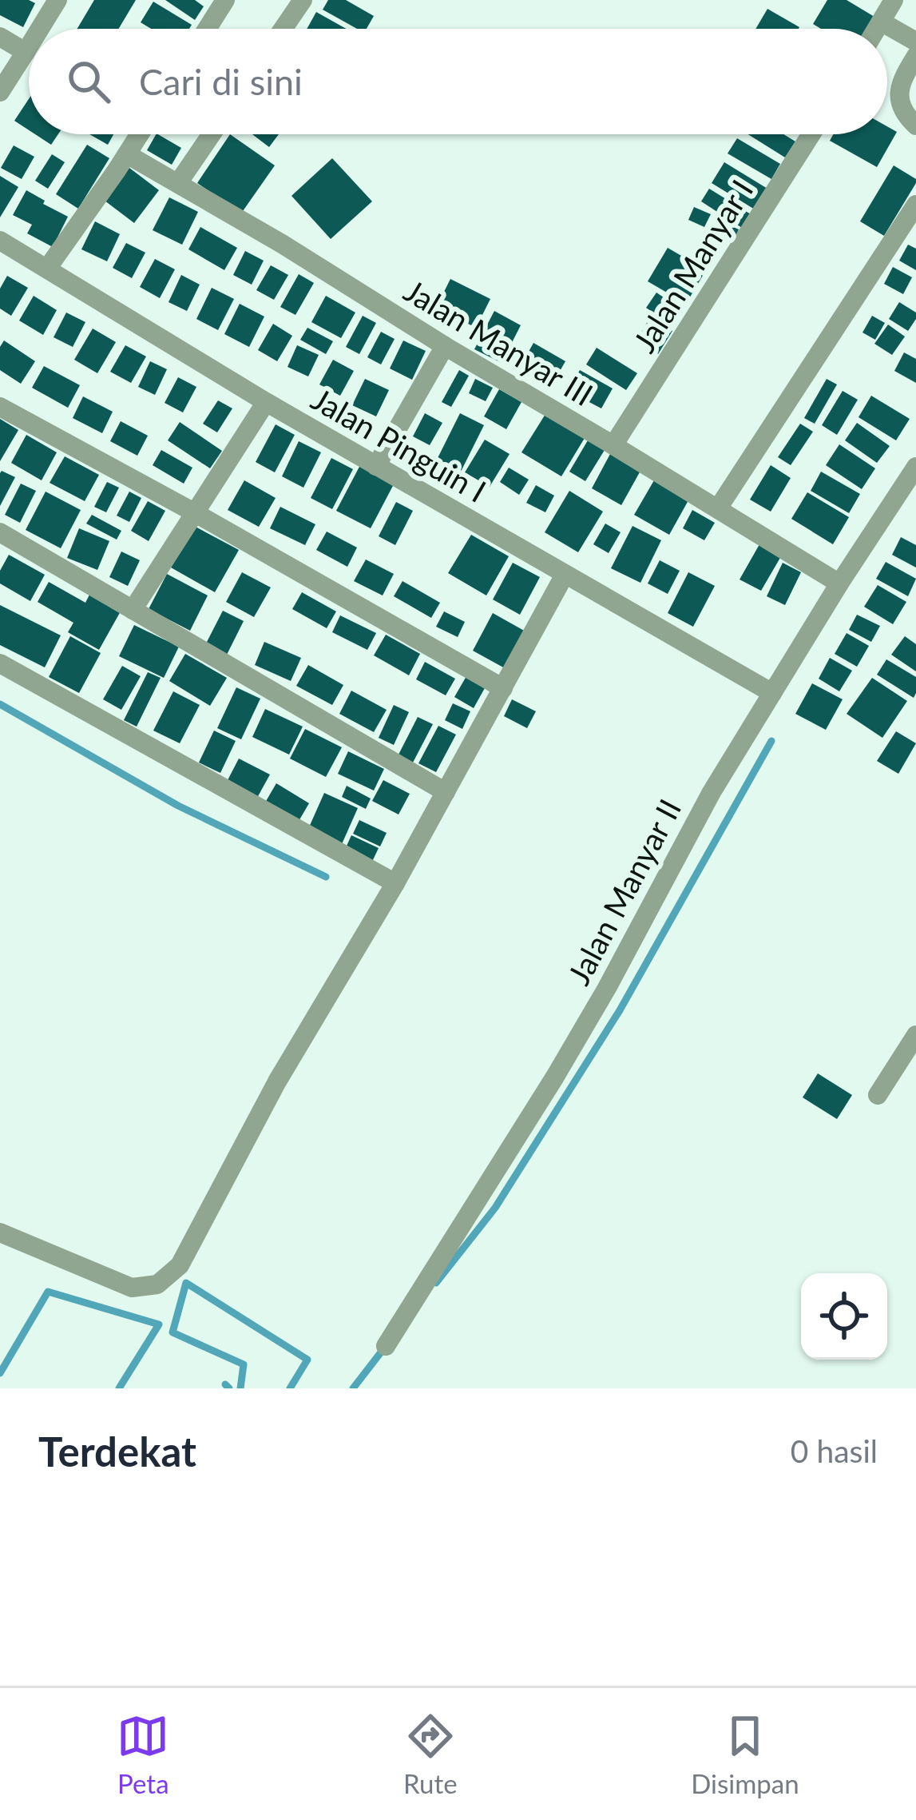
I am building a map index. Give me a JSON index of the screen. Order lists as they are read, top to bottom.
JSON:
{
  "streets": {
    "street": [
      "Jalan Manyar I",
      "Jalan Manyar III",
      "Jalan Pinguin I",
      "Jalan Manyar II"
    ]
  },
  "crossings": [
    ["Jalan Manyar I", "Jalan Manyar III"],
    ["Jalan Manyar III", "Jalan Manyar II"],
    ["Jalan Pinguin I", "Jalan Manyar II"]
  ],
  "page": {
    "search": "Cari di sini",
    "heading": ["Terdekat", "0 hasil"],
    "nav": ["Peta", "Rute", "Disimpan"]
  }
}
